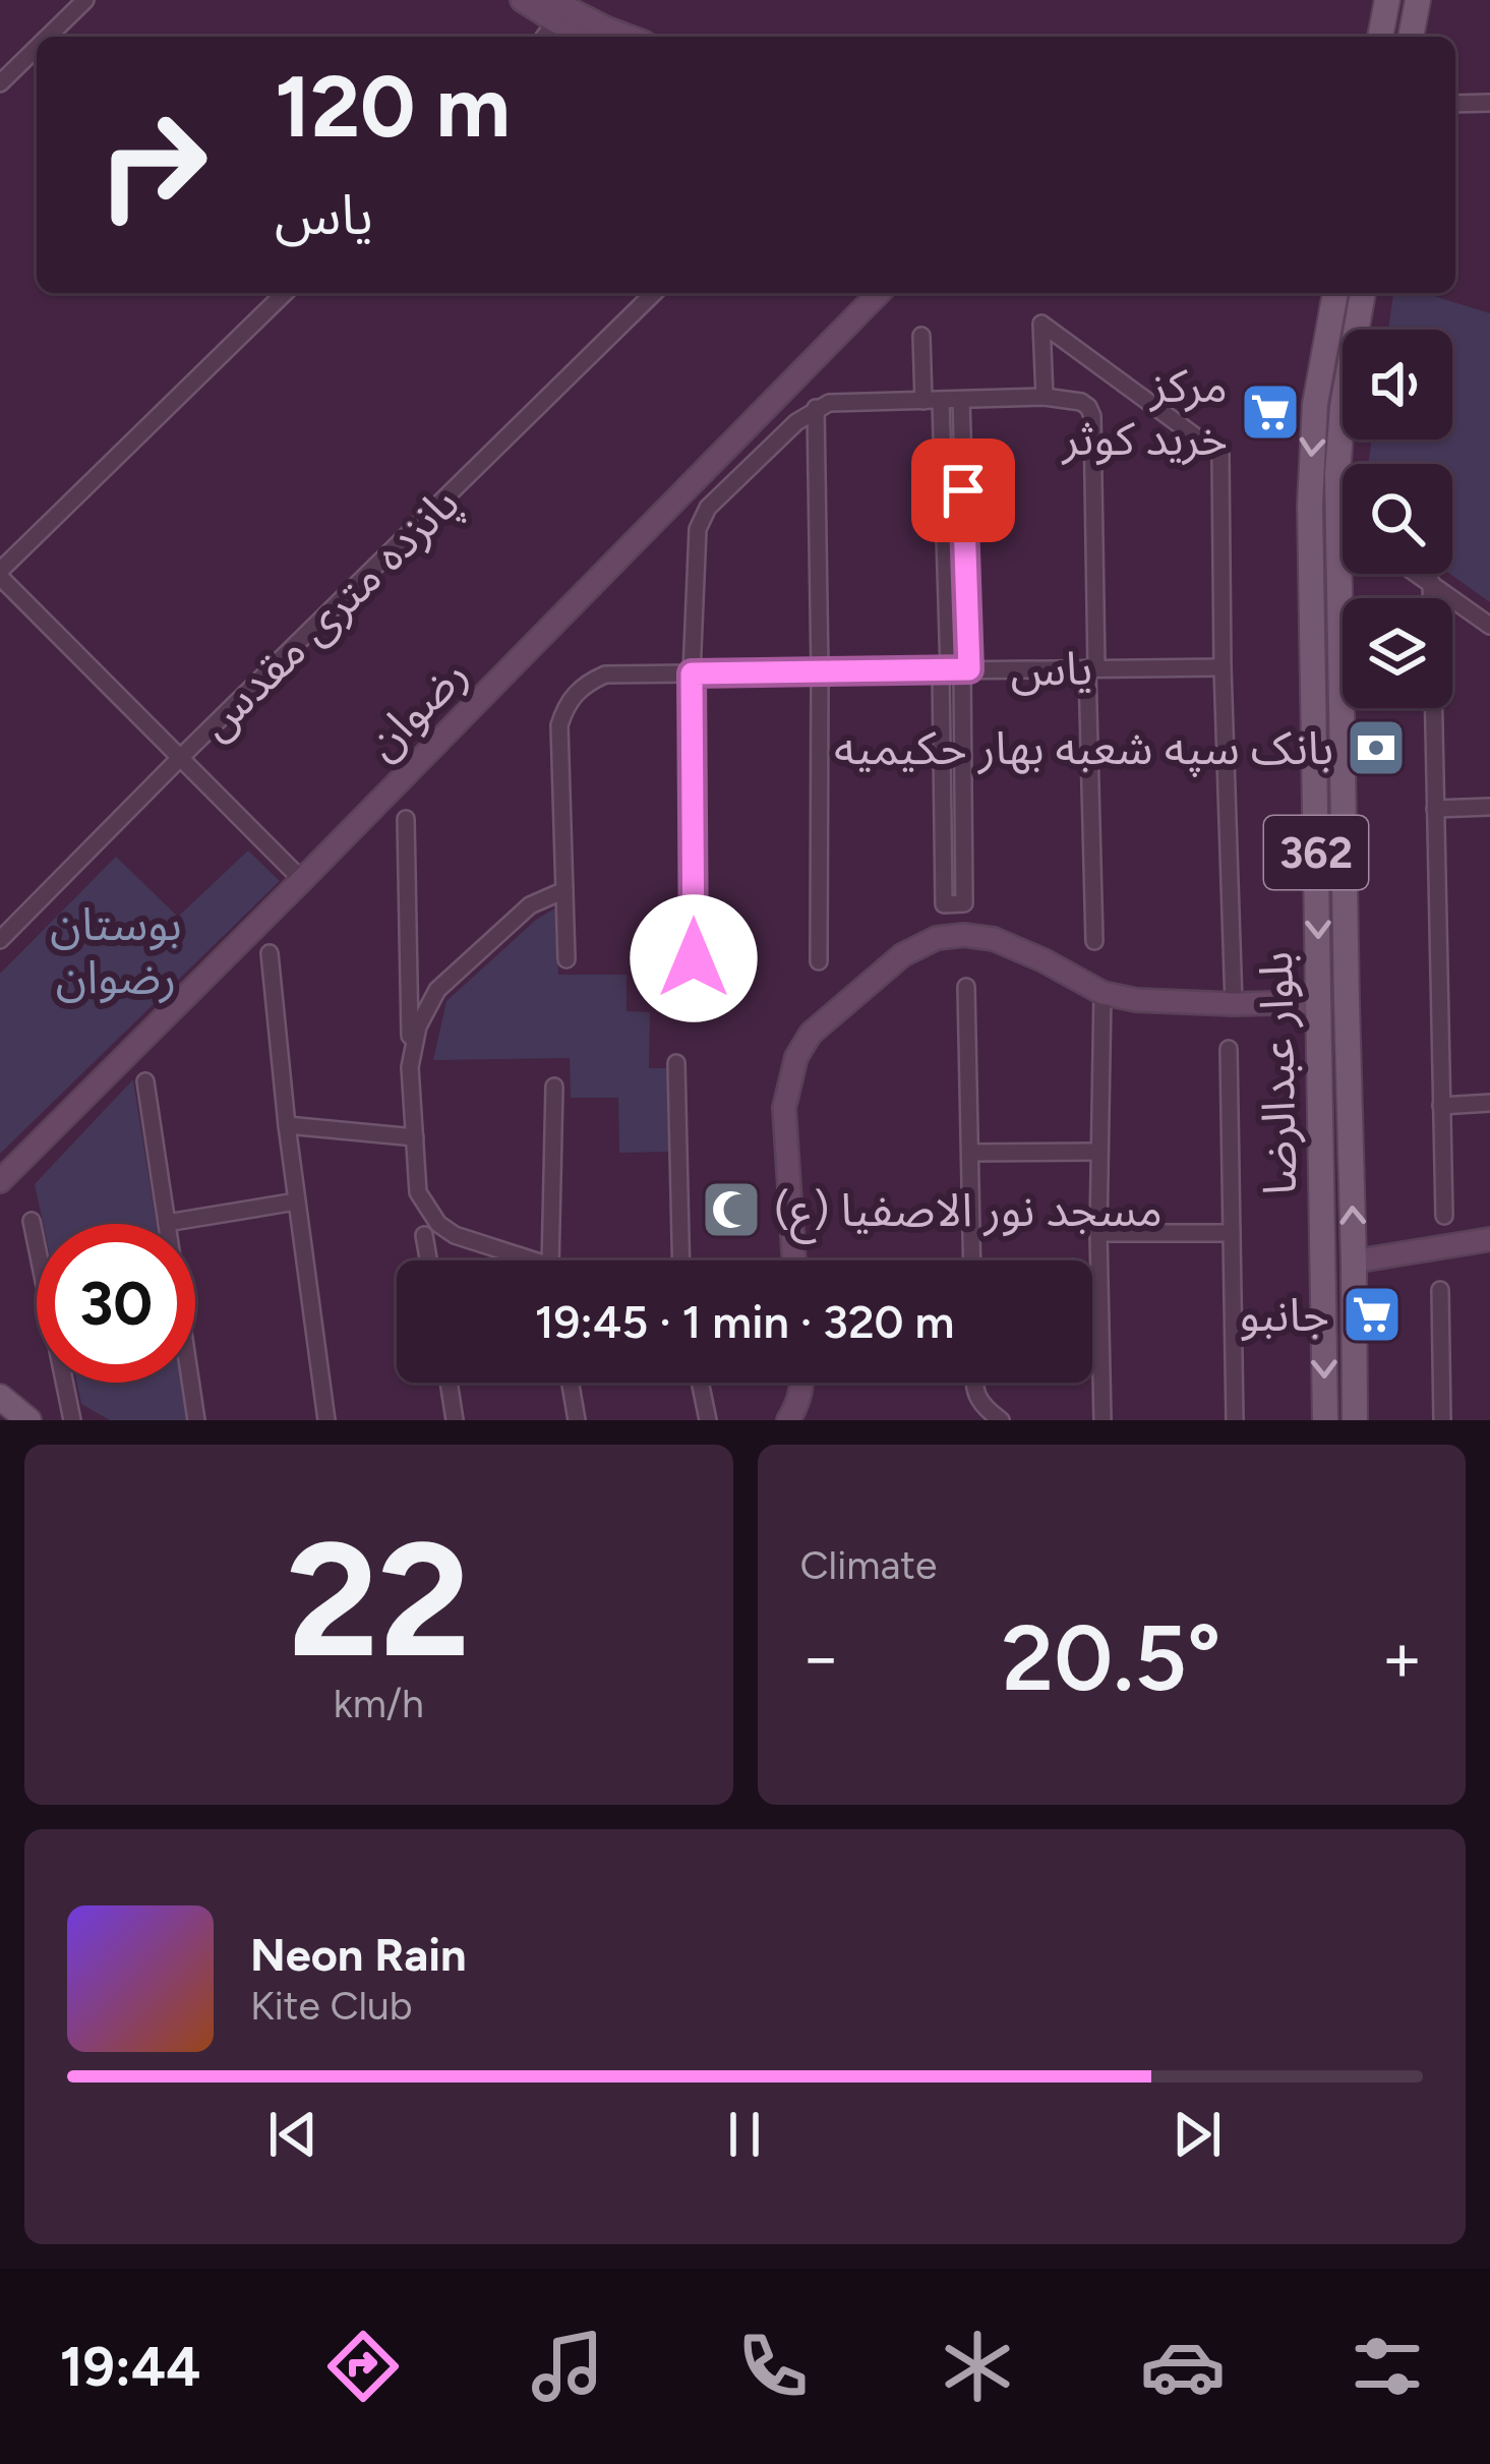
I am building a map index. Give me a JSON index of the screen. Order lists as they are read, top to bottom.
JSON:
{
  "streets": {
    "main road": ["رضوان", "362", "بلوار عبدالرضا"],
    "street": ["پانزده متری مقدس", "یاس"]
  },
  "parks": ["بوستان رضوان"],
  "places": {
    "supermarket": ["مرکز خرید کوثر", "جانبو"],
    "bank": ["بانک سپه شعبه بهار حکیمیه"],
    "mosque": ["مسجد نور الاصفیا (ع)"]
  },
  "page": {
    "turn": ["120 m", "یاس"],
    "limit": "30",
    "trip": "19:45 · 1 min · 320 m",
    "tile": [
      ["22", "km/h"],
      "Climate"
    ],
    "heat": ["−", "20.5°", "+"],
    "song": ["Neon Rain", "Kite Club"],
    "tabs": "19:44"
  }
}
